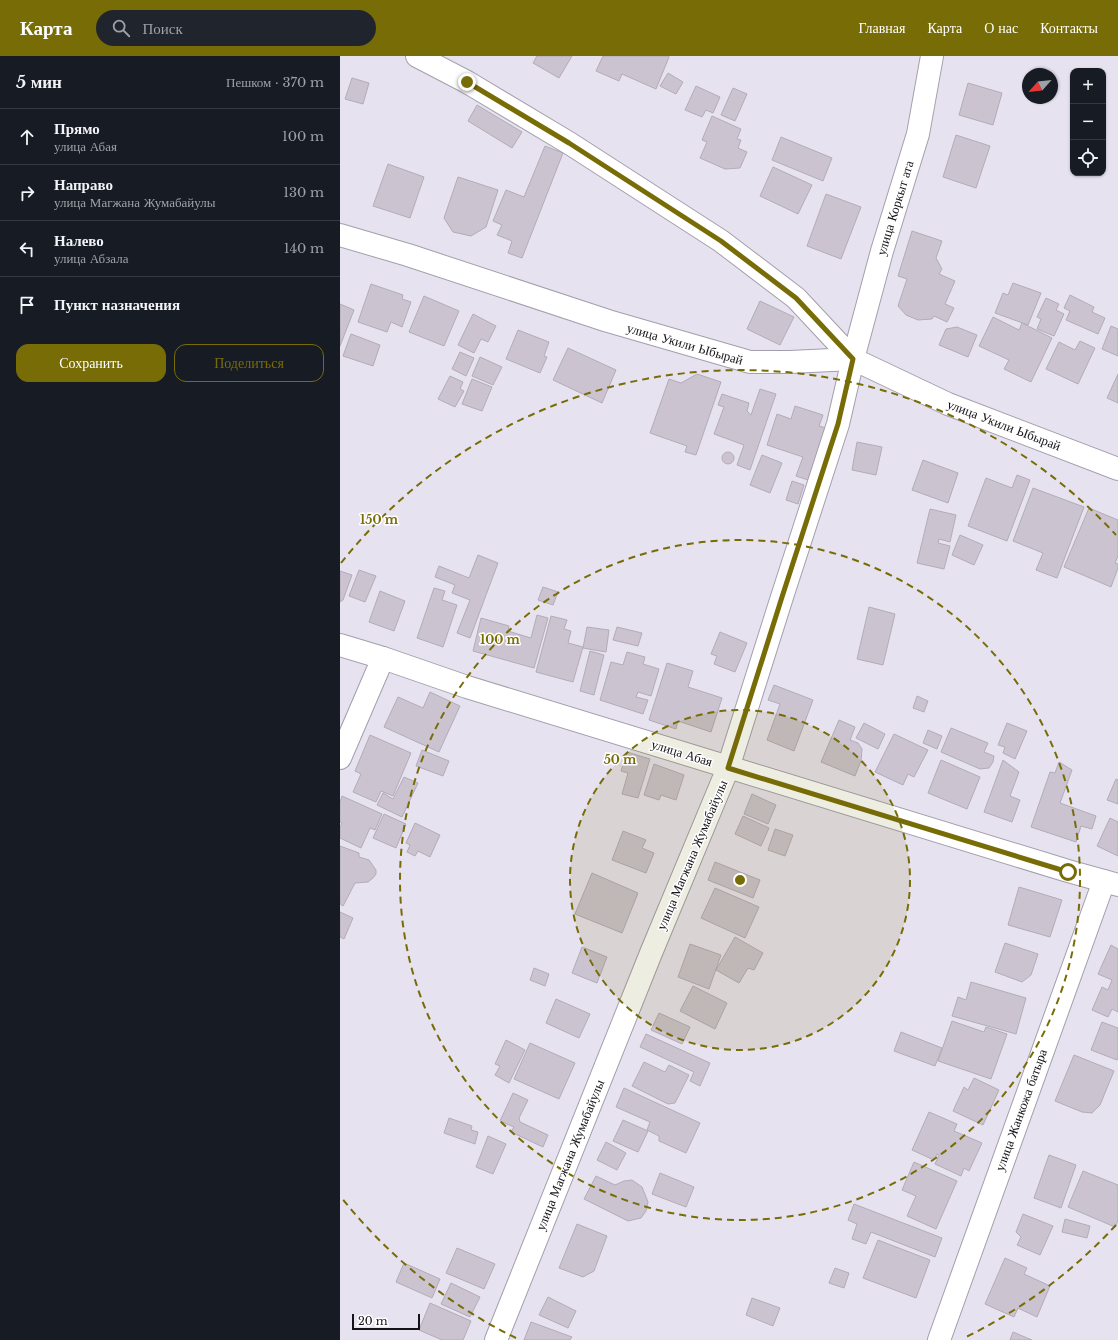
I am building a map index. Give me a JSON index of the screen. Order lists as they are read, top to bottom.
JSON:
{
  "streets": {
    "street": [
      "улица Коркыт ата",
      "улица Укили Ыбырай",
      "улица Абая",
      "улица Магжана Жумабайулы",
      "улица Жанкожа батыра"
    ]
  },
  "crossings": [
    ["улица Коркыт ата", "улица Укили Ыбырай"],
    ["улица Коркыт ата", "улица Магжана Жумабайулы"],
    ["улица Укили Ыбырай", "улица Магжана Жумабайулы"],
    ["улица Абая", "улица Магжана Жумабайулы"],
    ["улица Абая", "улица Жанкожа батыра"]
  ],
  "scale_bar": "20 m",
  "north": "bottom left",
  "page": {
    "header": "Карта",
    "search": "Поиск",
    "nav": [
      "Главная",
      "Карта",
      "О нас",
      "Контакты"
    ],
    "heading": ["5 мин", "Пешком · 370 m"],
    "map_buttons": ["+", "−"],
    "list": [
      ["Прямо", "улица Абая", "100 m"],
      ["Направо", "улица Магжана Жумабайулы", "130 m"],
      ["Налево", "улица Абзала", "140 m"],
      "Пункт назначения"
    ],
    "buttons": ["Сохранить", "Поделиться"],
    "scale": "20 m"
  },
  "rings": ["150 m", "100 m", "50 m"]
}
